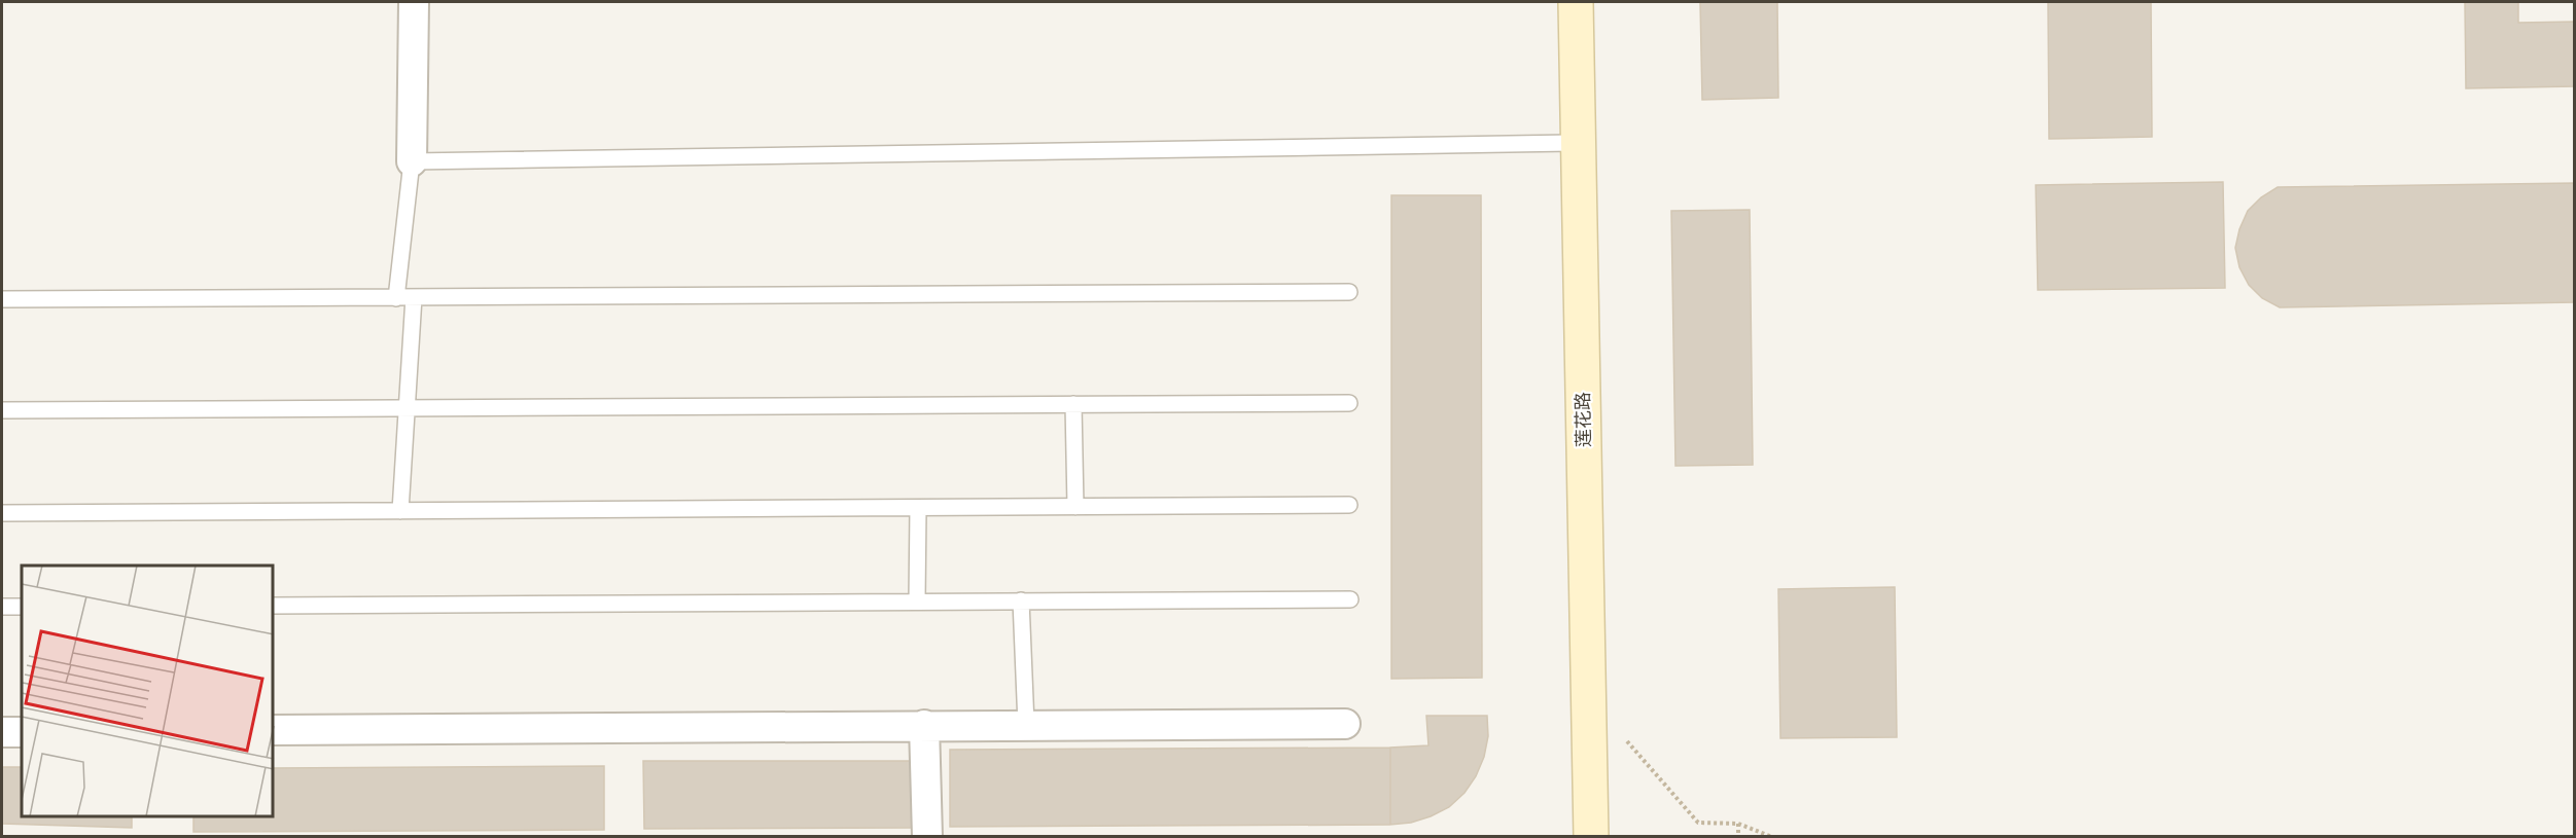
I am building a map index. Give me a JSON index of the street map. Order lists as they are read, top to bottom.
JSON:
{
  "streets": {
    "street": ["莲花路"]
  }
}
